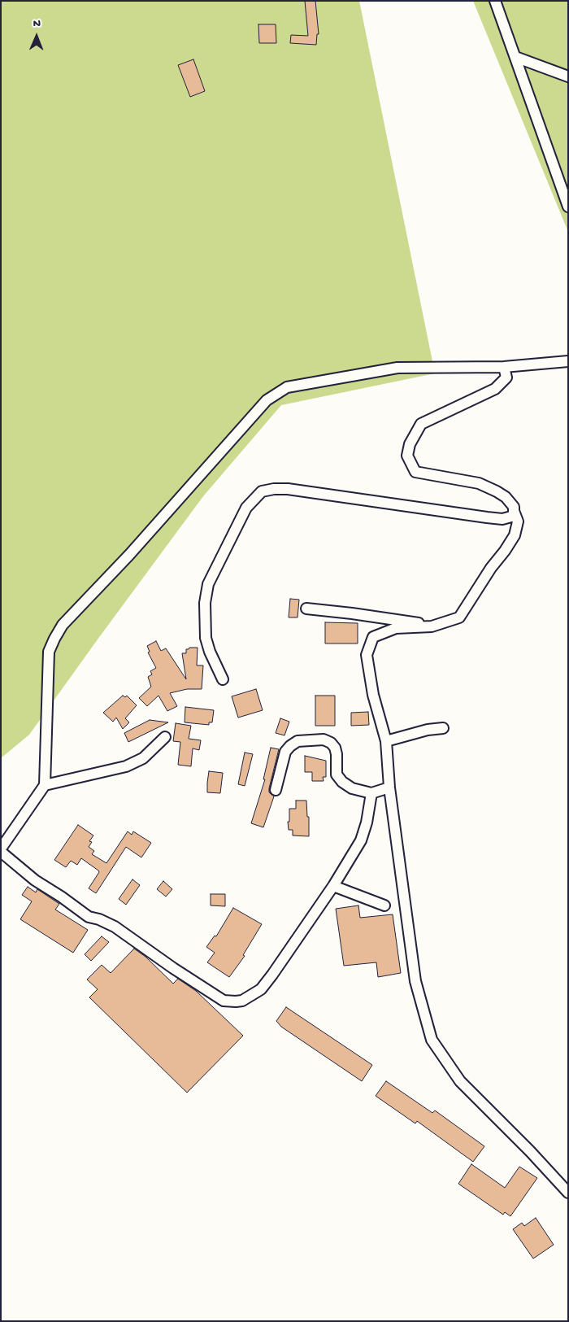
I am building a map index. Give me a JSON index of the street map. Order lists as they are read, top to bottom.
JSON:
{
  "north": "top"
}
